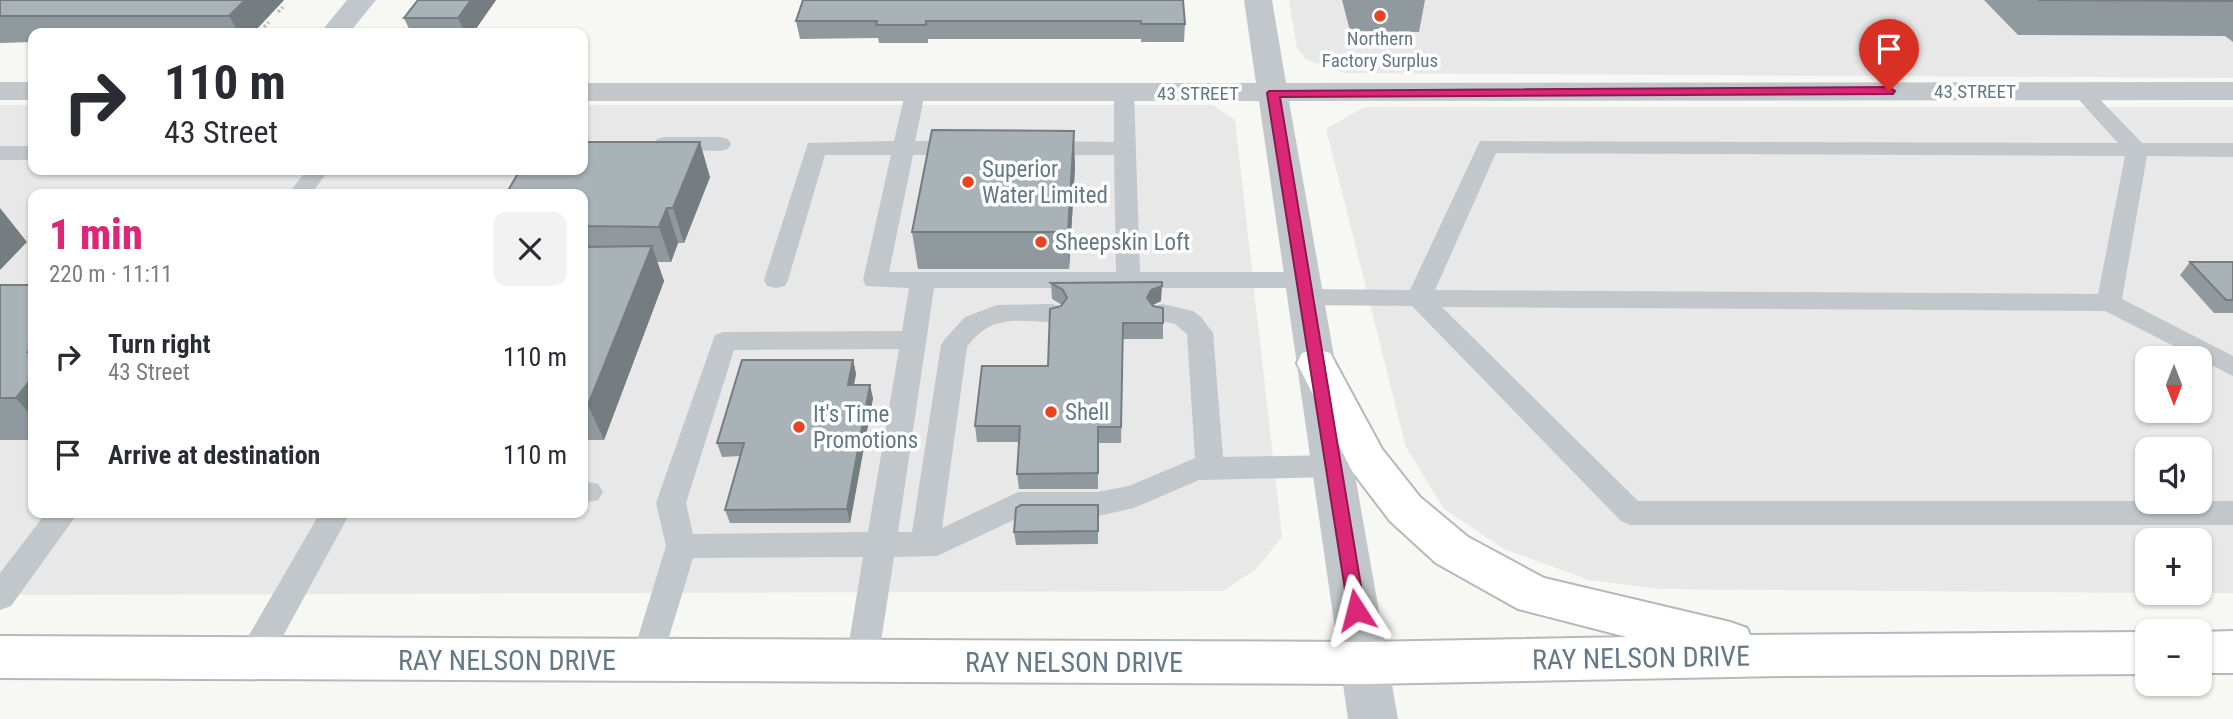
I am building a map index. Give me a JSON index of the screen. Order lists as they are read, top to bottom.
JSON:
{
  "streets": {
    "highway": ["RAY NELSON DRIVE"],
    "street": ["43 STREET"]
  },
  "places": [
    "Northern Factory Surplus",
    "Superior Water Limited",
    "Sheepskin Loft",
    "Shell",
    "It's Time Promotions"
  ],
  "north": "bottom",
  "page": {
    "turn": ["110 m", "43 Street"],
    "heading": ["1 min", "220 m · 11:11"],
    "list": [
      {
        "name": "Turn right",
        "note": "43 Street",
        "value": "110 m"
      },
      {
        "name": "Arrive at destination",
        "value": "110 m"
      }
    ],
    "map_buttons": ["+", "−"]
  }
}
